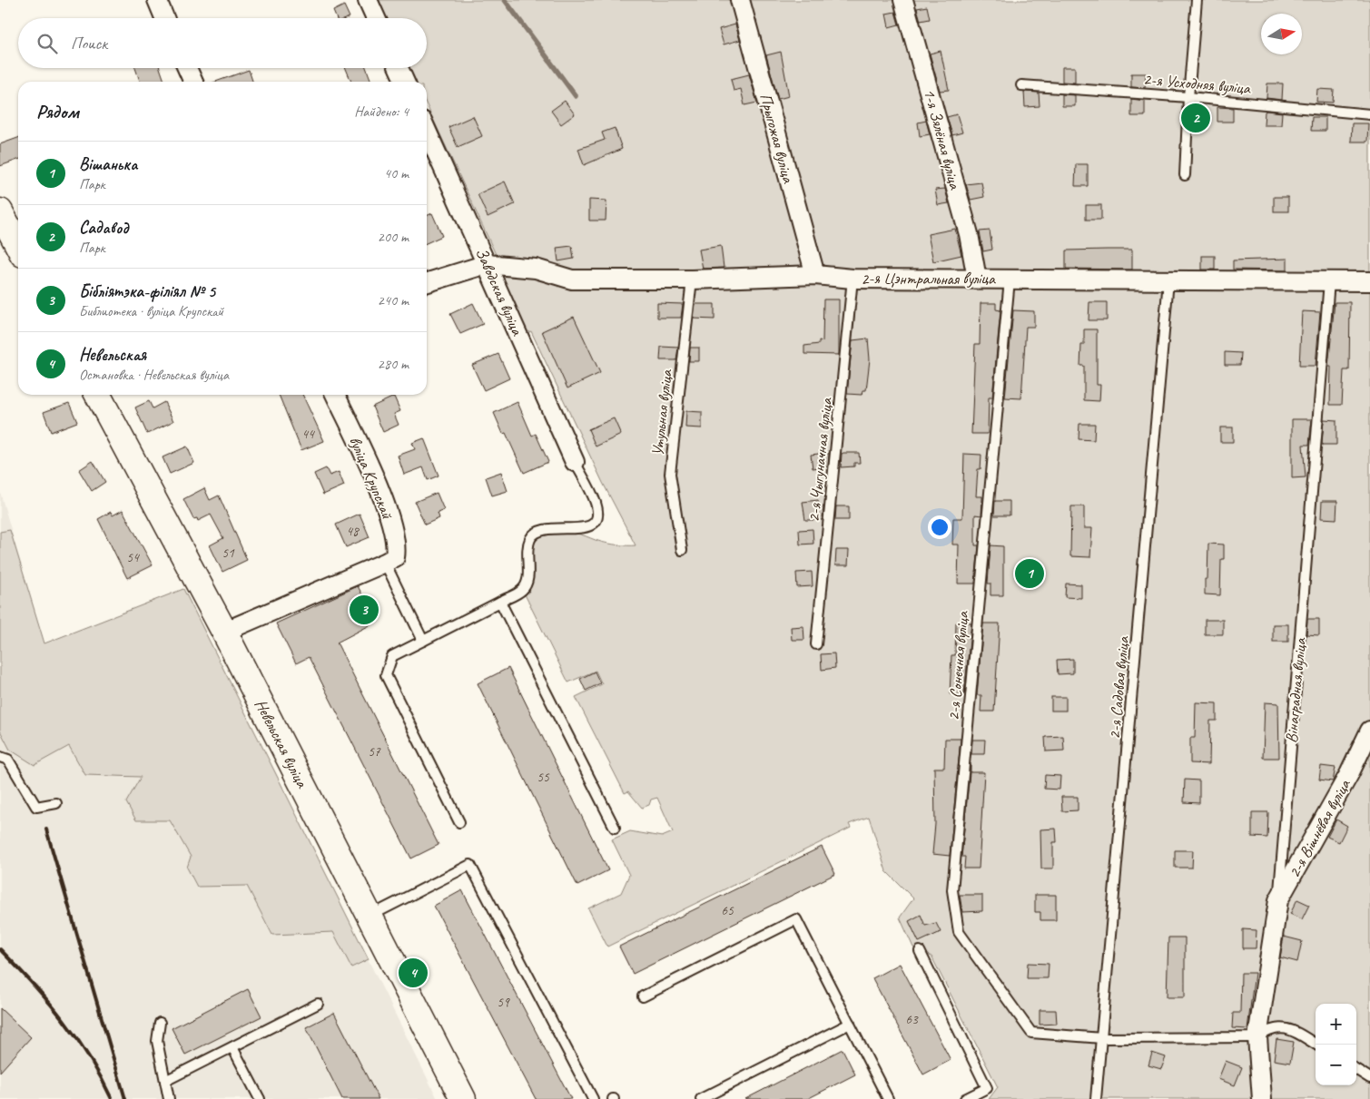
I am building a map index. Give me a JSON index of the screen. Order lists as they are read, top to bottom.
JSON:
{
  "streets": {
    "street": [
      "Прыгожая вуліца",
      "1-я Зялёная вуліца",
      "2-я Цэнтральная вуліца",
      "Заводская вуліца",
      "вуліца Крупскай",
      "Вінаградная вуліца",
      "Невельская вуліца",
      "2-я Вішнёвая вуліца"
    ],
    "lane": [
      "2-я Усходняя вуліца",
      "Утульная вуліца",
      "2-я Чыгуначная вуліца",
      "2-я Сонечная вуліца",
      "2-я Садовая вуліца"
    ]
  },
  "crossings": [
    ["Прыгожая вуліца", "2-я Цэнтральная вуліца"],
    ["1-я Зялёная вуліца", "2-я Цэнтральная вуліца"],
    ["2-я Цэнтральная вуліца", "Заводская вуліца"],
    ["2-я Цэнтральная вуліца", "Утульная вуліца"],
    ["2-я Цэнтральная вуліца", "2-я Чыгуначная вуліца"],
    ["2-я Цэнтральная вуліца", "2-я Сонечная вуліца"],
    ["2-я Цэнтральная вуліца", "2-я Садовая вуліца"],
    ["2-я Цэнтральная вуліца", "Вінаградная вуліца"],
    ["2-я Сонечная вуліца", "2-я Садовая вуліца"],
    ["Вінаградная вуліца", "2-я Вішнёвая вуліца"]
  ],
  "house_numbers": [
    "44",
    "48",
    "51",
    "54",
    "57",
    "55",
    "65",
    "59",
    "63"
  ],
  "north": "right",
  "page": {
    "search": "Поиск",
    "heading": ["Рядом", "Найдено: 4"],
    "pins": [
      "2",
      "1",
      "3",
      "4"
    ],
    "list": [
      {
        "mark": "1",
        "name": "Вішанька",
        "note": "Парк",
        "value": "40 m"
      },
      {
        "mark": "2",
        "name": "Садавод",
        "note": "Парк",
        "value": "200 m"
      },
      {
        "mark": "3",
        "name": "Бібліятэка-філіял № 5",
        "note": "Библиотека · вуліца Крупскай",
        "value": "240 m"
      },
      {
        "mark": "4",
        "name": "Невельская",
        "note": "Остановка · Невельская вуліца",
        "value": "280 m"
      }
    ],
    "map_buttons": ["+", "−"]
  }
}
